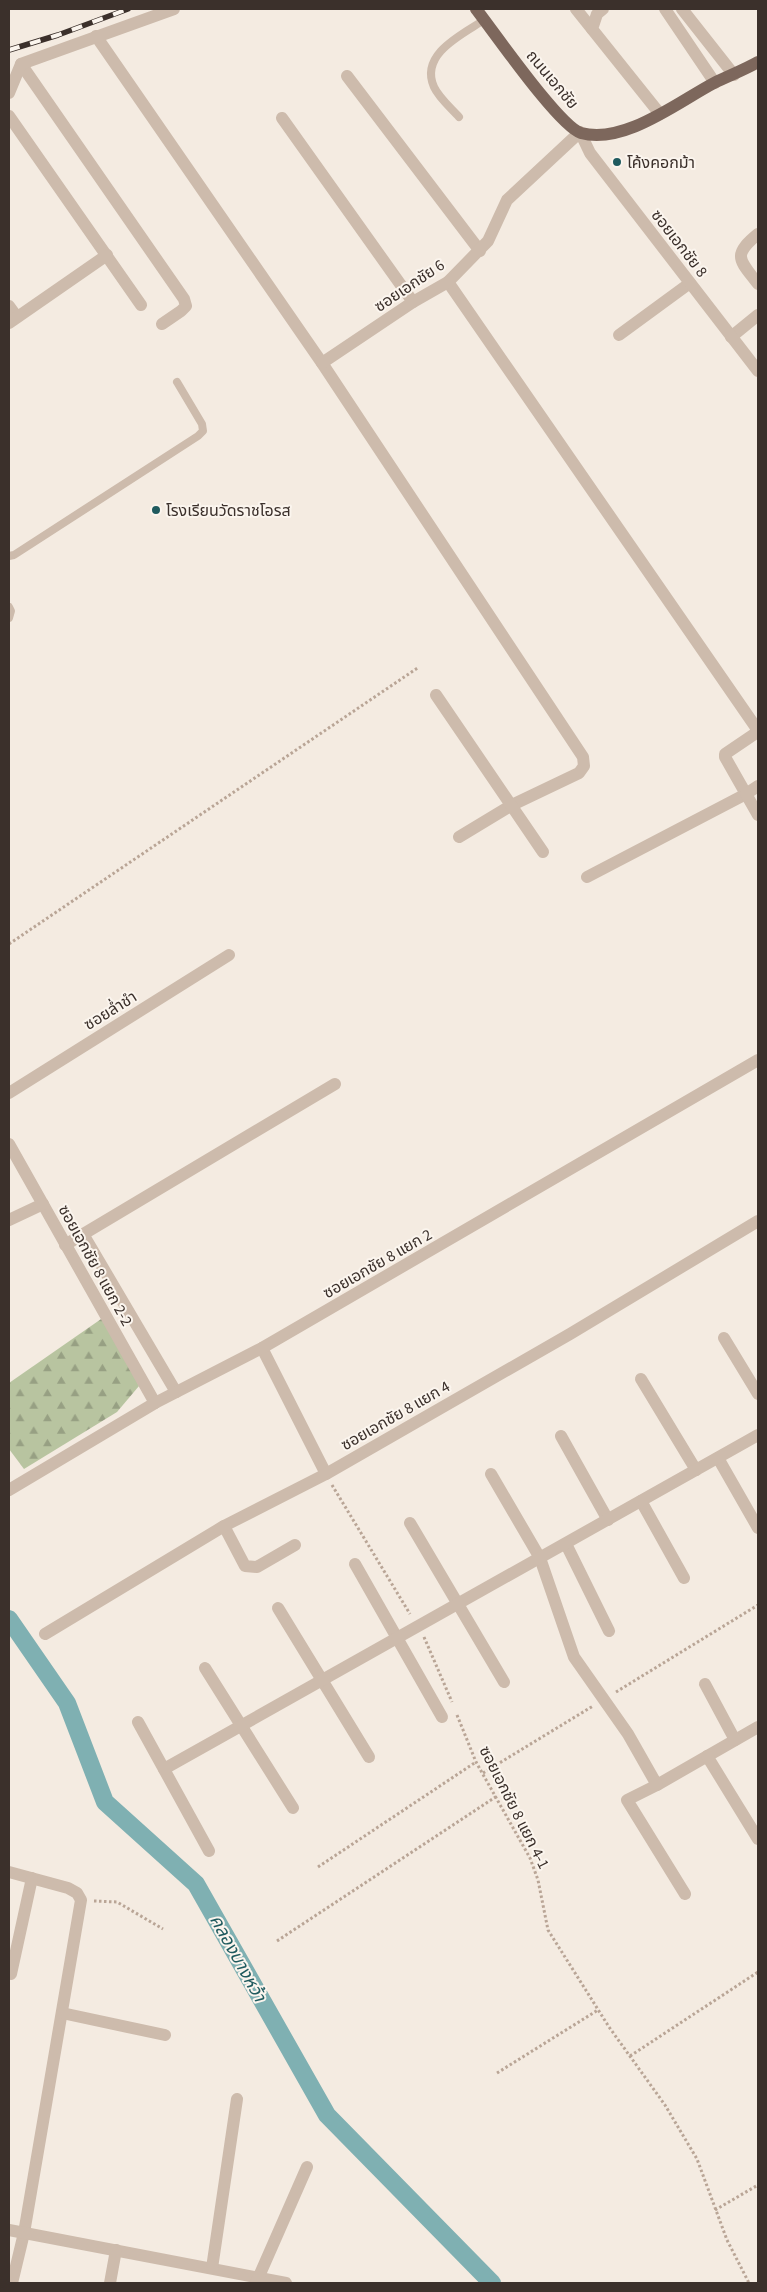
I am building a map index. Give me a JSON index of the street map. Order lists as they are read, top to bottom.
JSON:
{
  "streets": {
    "main road": ["ถนนเอกชัย"],
    "street": [
      "ซอยเอกชัย 8",
      "ซอยเอกชัย 6",
      "ซอยล่ำชำ",
      "ซอยเอกชัย 8 แยก 2",
      "ซอยเอกชัย 8 แยก 2-2",
      "ซอยเอกชัย 8 แยก 4"
    ],
    "path": ["ซอยเอกชัย 8 แยก 4-1"]
  },
  "crossings": [
    ["ถนนเอกชัย", "ซอยเอกชัย 8"],
    ["ถนนเอกชัย", "ซอยเอกชัย 6"],
    ["ซอยเอกชัย 8", "ซอยเอกชัย 6"],
    ["ซอยเอกชัย 8 แยก 2", "ซอยเอกชัย 8 แยก 2-2"],
    ["ซอยเอกชัย 8 แยก 4", "ซอยเอกชัย 8 แยก 4-1"]
  ],
  "water": ["คลองบางหว้า"],
  "places": ["โค้งคอกม้า", "โรงเรียนวัดราชโอรส"]
}
